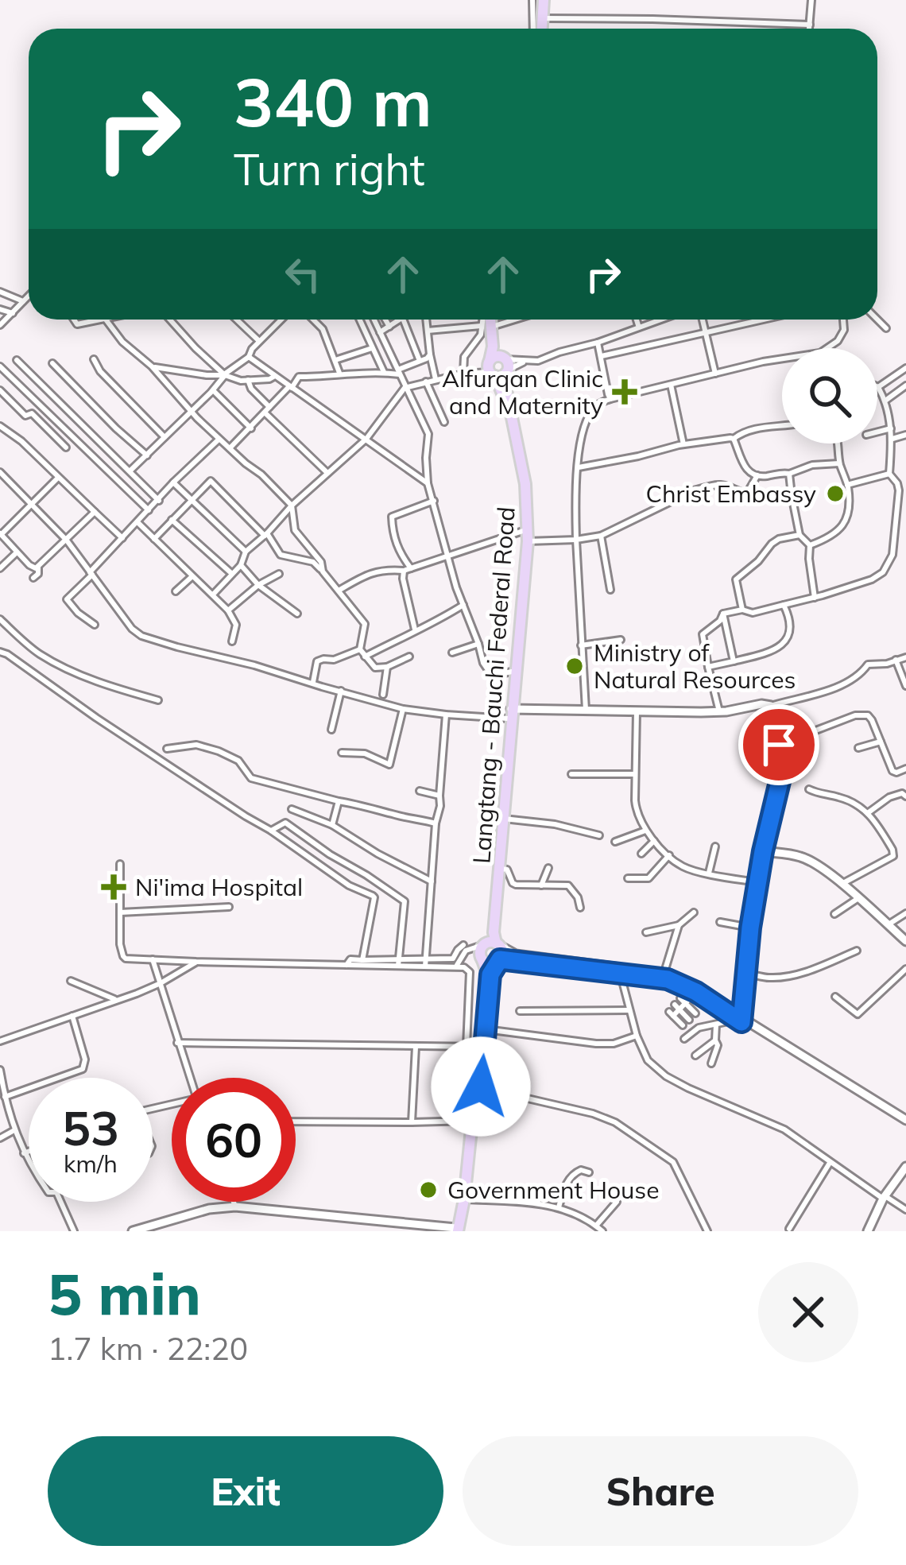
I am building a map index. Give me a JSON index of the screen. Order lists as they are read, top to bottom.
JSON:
{
  "streets": {
    "main road": ["Langtang - Bauchi Federal Road"]
  },
  "places": {
    "health": ["Alfurqan Clinic and Maternity", "Ni'ima Hospital"],
    "other": ["Christ Embassy", "Ministry of Natural Resources", "Government House"]
  },
  "page": {
    "turn": ["340 m", "Turn right"],
    "speed": "53 km/h",
    "limit": "60",
    "heading": ["5 min", "1.7 km · 22:20"],
    "buttons": ["Exit", "Share"]
  }
}
